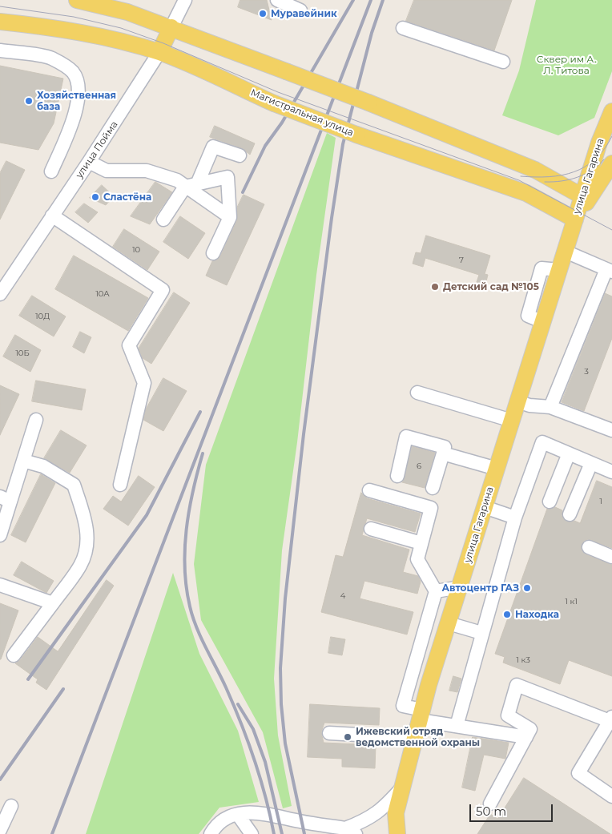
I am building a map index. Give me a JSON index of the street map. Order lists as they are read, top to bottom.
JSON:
{
  "streets": {
    "main road": ["Магистральная улица", "улица Пойма", "улица Гагарина"]
  },
  "crossings": [
    ["Магистральная улица", "улица Пойма"],
    ["Магистральная улица", "улица Гагарина"]
  ],
  "parks": ["Сквер им А. Л. Титова"],
  "places": [
    "Муравейник",
    "Хозяйственная база",
    "Сластёна",
    "Детский сад №105",
    "Автоцентр ГАЗ",
    "Находка",
    "Ижевский отряд ведомственной охраны"
  ],
  "house_numbers": [
    "10",
    "7",
    "10А",
    "10Д",
    "10Б",
    "3",
    "6",
    "1",
    "4",
    "1 к1",
    "1 к3"
  ],
  "scale_bar": "50 m"
}
